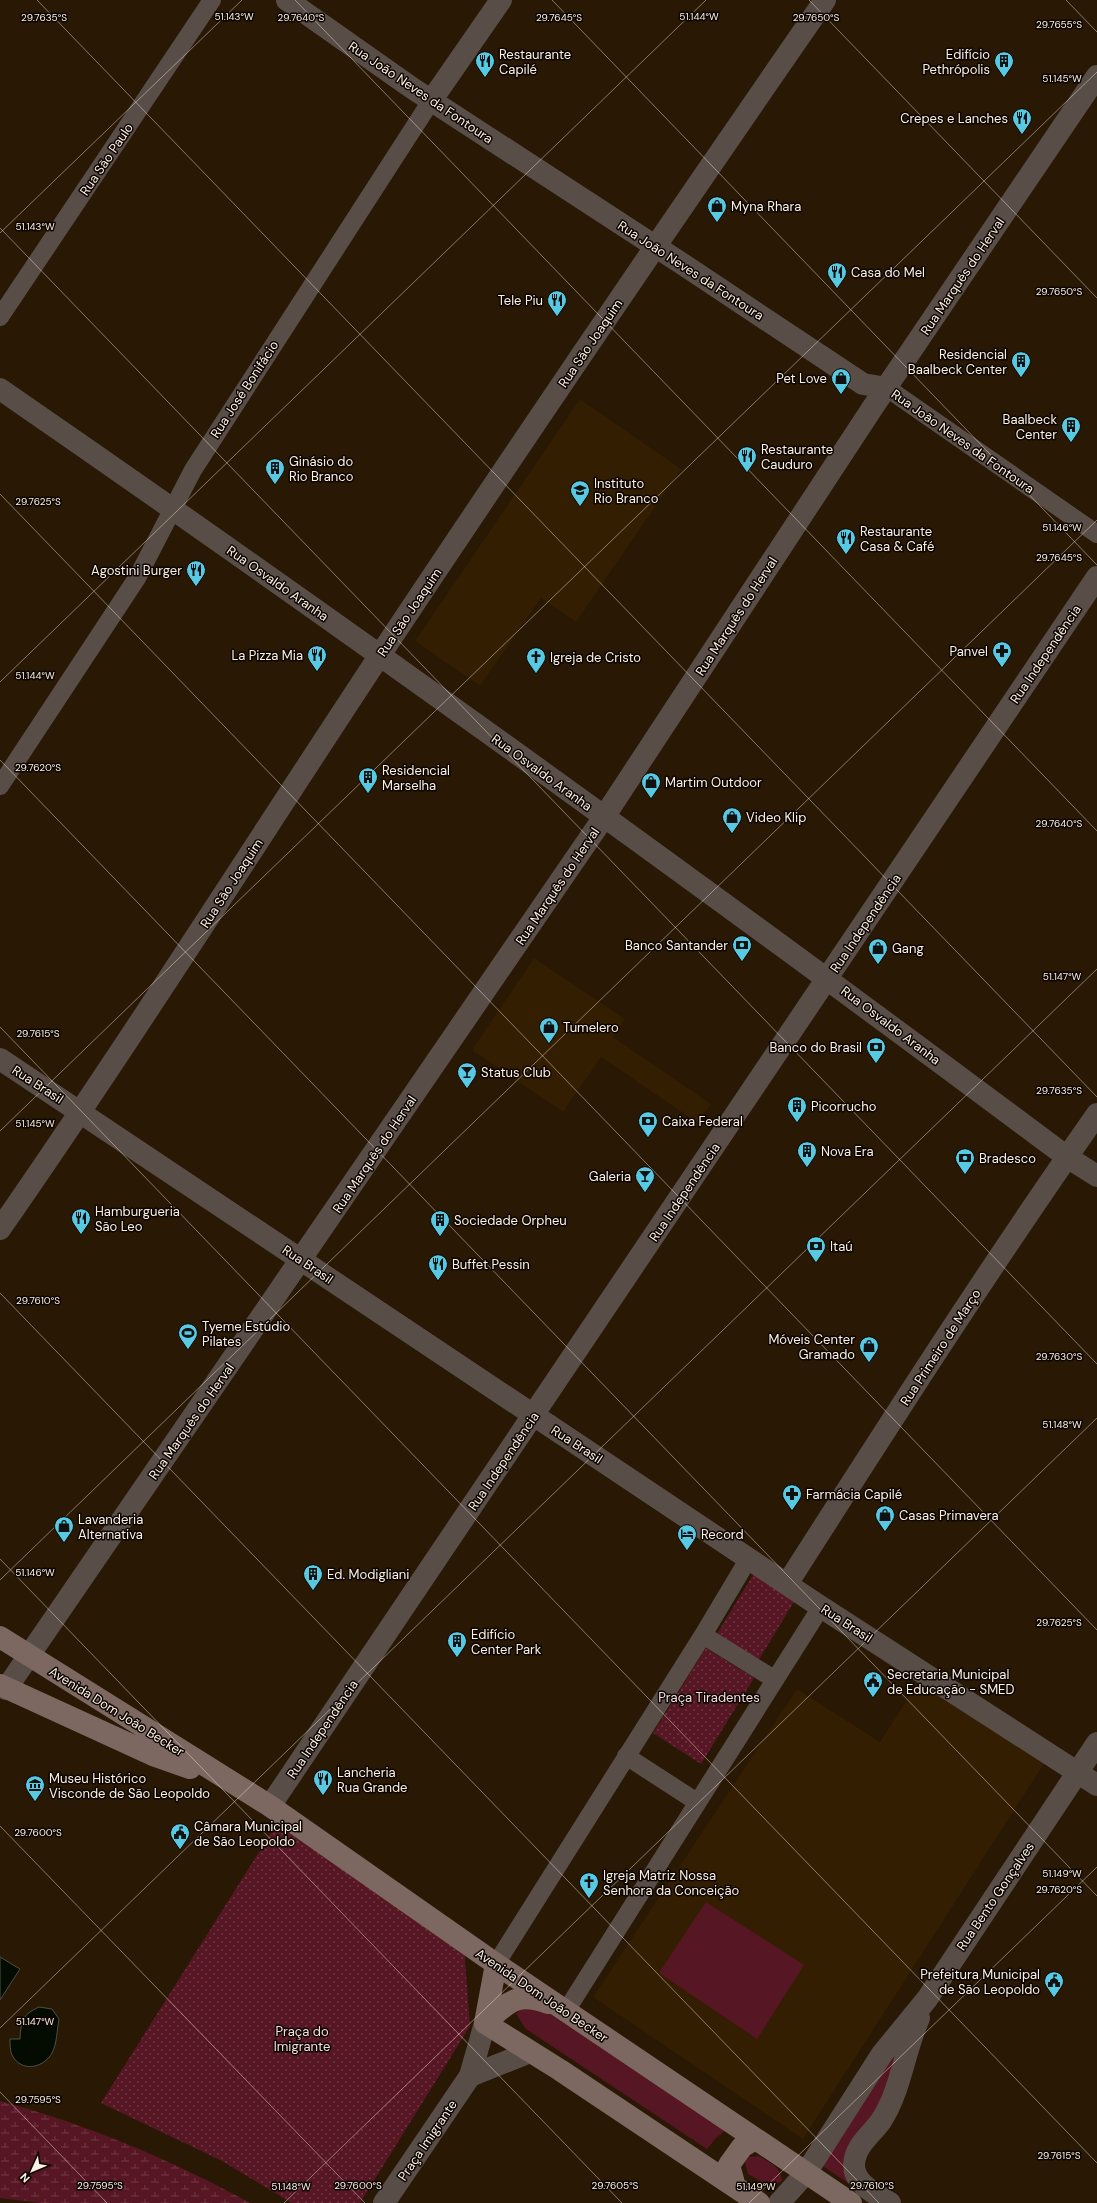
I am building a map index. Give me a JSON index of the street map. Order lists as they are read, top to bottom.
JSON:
{
  "streets": {
    "main road": ["Avenida Dom João Becker", "Praça Imigrante"],
    "street": [
      "Rua João Neves da Fontoura",
      "Rua São Paulo",
      "Rua Marquês do Herval",
      "Rua São Joaquim",
      "Rua José Bonifácio",
      "Rua Osvaldo Aranha",
      "Rua Independência",
      "Rua Brasil",
      "Rua Primeiro de Março",
      "Rua Bento Gonçalves"
    ]
  },
  "crossings": [
    ["Rua João Neves da Fontoura", "Rua Marquês do Herval"],
    ["Rua João Neves da Fontoura", "Rua São Joaquim"],
    ["Rua João Neves da Fontoura", "Rua José Bonifácio"],
    ["Rua Marquês do Herval", "Rua Osvaldo Aranha"],
    ["Rua Marquês do Herval", "Rua Brasil"],
    ["Rua Marquês do Herval", "Avenida Dom João Becker"],
    ["Rua São Joaquim", "Rua Osvaldo Aranha"],
    ["Rua São Joaquim", "Rua Brasil"],
    ["Rua José Bonifácio", "Rua Osvaldo Aranha"],
    ["Rua Osvaldo Aranha", "Rua Independência"],
    ["Rua Osvaldo Aranha", "Rua Primeiro de Março"],
    ["Rua Independência", "Rua Brasil"],
    ["Rua Independência", "Avenida Dom João Becker"],
    ["Rua Brasil", "Rua Primeiro de Março"],
    ["Rua Brasil", "Rua Bento Gonçalves"],
    ["Avenida Dom João Becker", "Rua Bento Gonçalves"],
    ["Avenida Dom João Becker", "Praça Imigrante"]
  ],
  "parks": ["Praça Tiradentes", "Praça do Imigrante"],
  "places": {
    "restaurant": [
      "Restaurante Capilé",
      "Crepes e Lanches",
      "Casa do Mel",
      "Tele Piu",
      "Restaurante Cauduro",
      "Restaurante Casa & Café",
      "Agostini Burger",
      "La Pizza Mia",
      "Hamburgueria São Leo",
      "Buffet Pessin",
      "Lancheria Rua Grande"
    ],
    "building": [
      "Edifício Pethrópolis",
      "Residencial Baalbeck Center",
      "Baalbeck Center",
      "Ginásio do Rio Branco",
      "Residencial Marselha",
      "Picorrucho",
      "Nova Era",
      "Sociedade Orpheu",
      "Ed. Modigliani",
      "Edifício Center Park"
    ],
    "shop": [
      "Myna Rhara",
      "Pet Love",
      "Martim Outdoor",
      "Video Klip",
      "Gang",
      "Tumelero",
      "Móveis Center Gramado",
      "Casas Primavera",
      "Lavanderia Alternativa"
    ],
    "school or university": ["Instituto Rio Branco"],
    "pharmacy": ["Panvel", "Farmácia Capilé"],
    "church": ["Igreja de Cristo", "Igreja Matriz Nossa Senhora da Conceição"],
    "bank": [
      "Banco Santander",
      "Banco do Brasil",
      "Caixa Federal",
      "Bradesco",
      "Itaú"
    ],
    "bar": ["Status Club", "Galeria"],
    "sports": ["Tyeme Estúdio Pilates"],
    "hotel": ["Record"],
    "public building": ["Secretaria Municipal de Educação - SMED", "Câmara Municipal de São Leopoldo", "Prefeitura Municipal de São Leopoldo"],
    "museum": ["Museu Histórico Visconde de São Leopoldo"]
  },
  "north": "bottom left",
  "coordinates": [
    "51.143°W",
    "51.144°W",
    "29.7635°S",
    "29.7640°S",
    "29.7645°S",
    "29.7650°S",
    "29.7655°S",
    "51.145°W",
    "29.7625°S",
    "51.146°W",
    "29.7620°S",
    "51.147°W",
    "29.7615°S",
    "29.7610°S",
    "29.7630°S",
    "51.148°W",
    "29.7600°S",
    "51.149°W",
    "29.7595°S",
    "29.7605°S"
  ]
}
